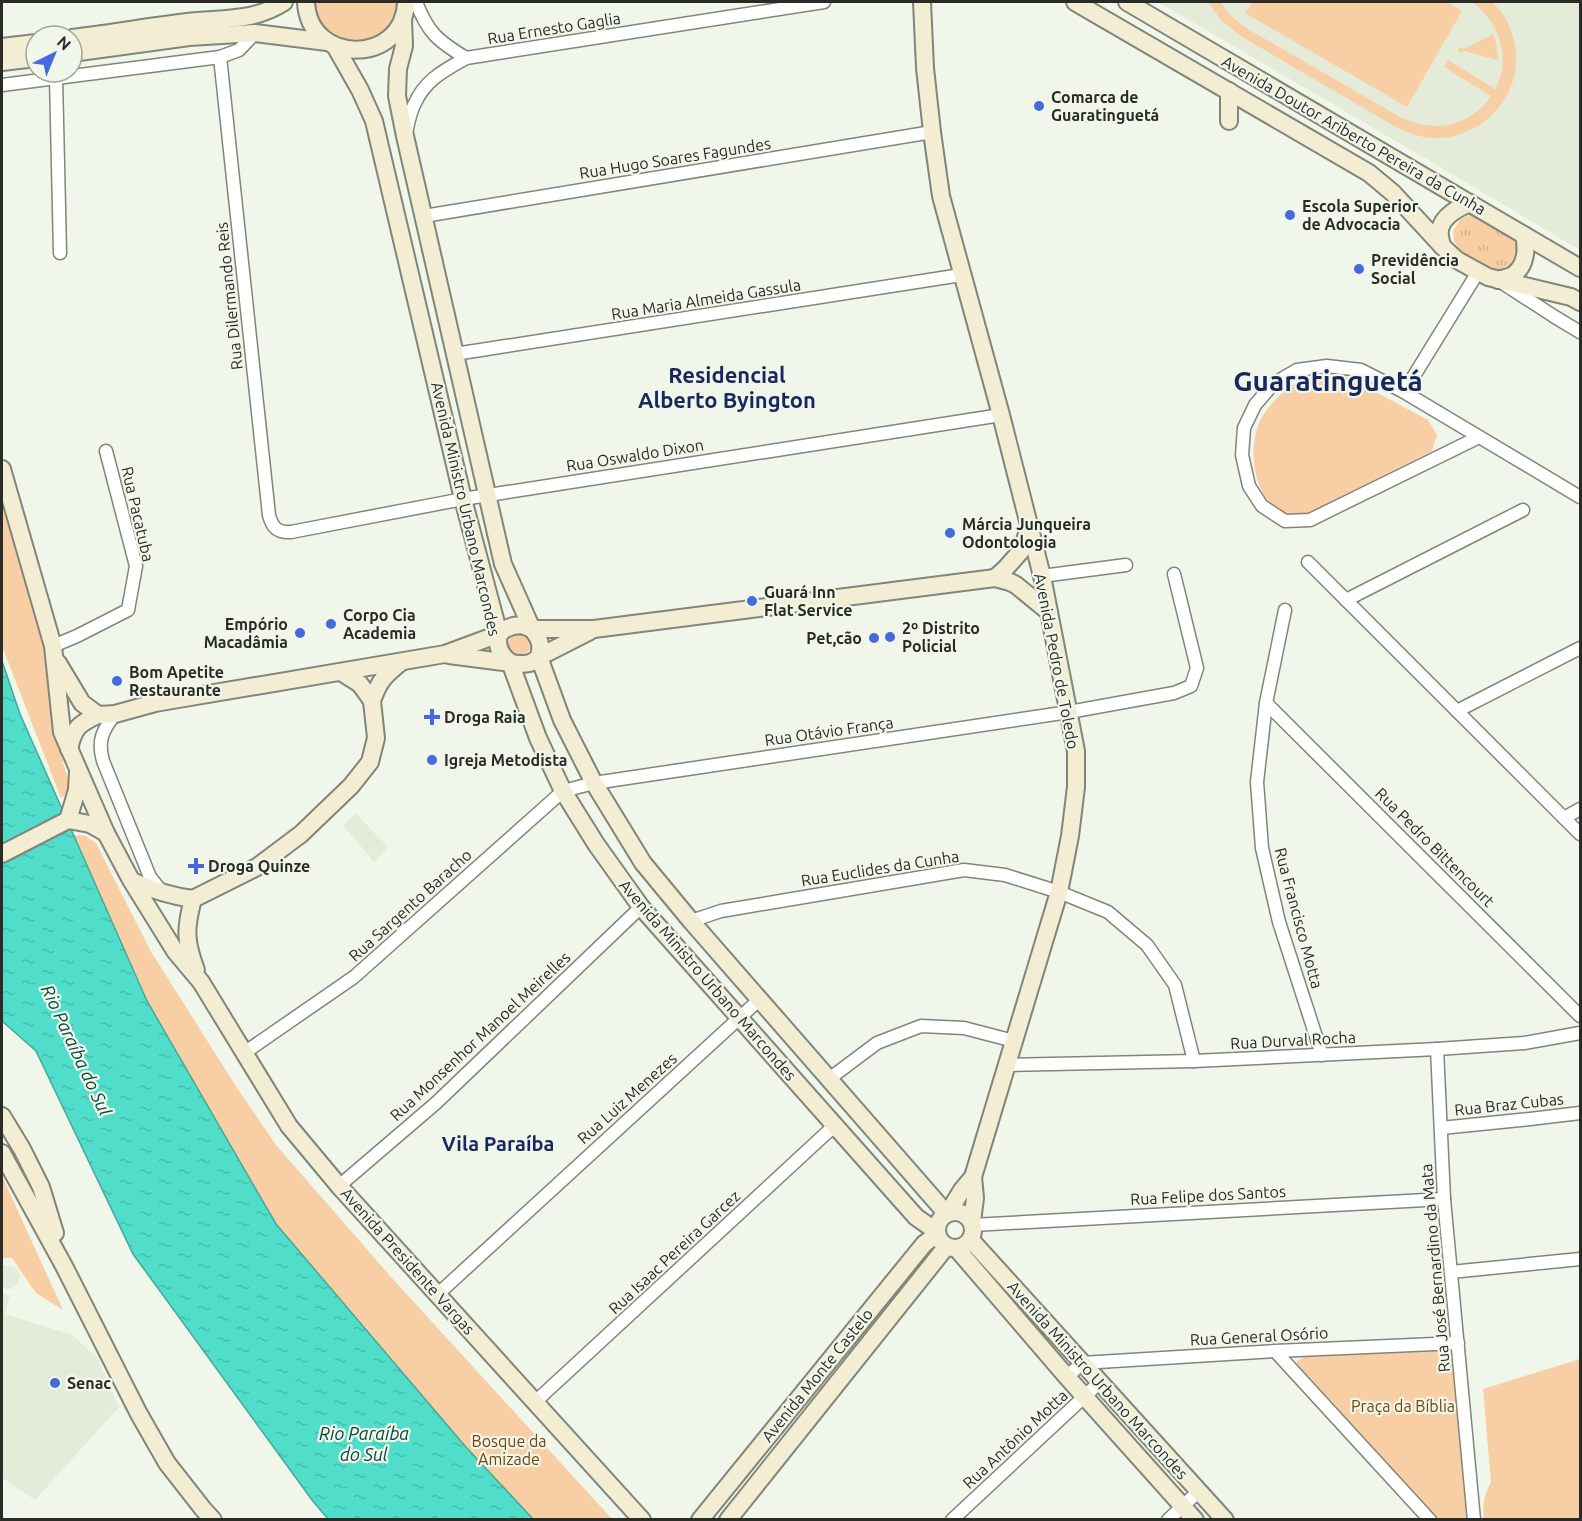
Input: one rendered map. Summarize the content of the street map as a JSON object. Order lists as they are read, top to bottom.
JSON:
{
  "streets": {
    "street": [
      "Rua Ernesto Gaglia",
      "Avenida Doutor Ariberto Pereira da Cunha",
      "Rua Hugo Soares Fagundes",
      "Rua Dilermando Reis",
      "Rua Maria Almeida Gassula",
      "Rua Oswaldo Dixon",
      "Avenida Ministro Urbano Marcondes",
      "Rua Pacatuba",
      "Avenida Pedro de Toledo",
      "Rua Otávio França",
      "Rua Pedro Bittencourt",
      "Rua Euclides da Cunha",
      "Rua Sargento Baracho",
      "Rua Francisco Motta",
      "Rua Monsenhor Manoel Meirelles",
      "Rua Durval Rocha",
      "Rua Luiz Menezes",
      "Rua Braz Cubas",
      "Rua Felipe dos Santos",
      "Rua Isaac Pereira Garcez",
      "Avenida Presidente Vargas",
      "Rua José Bernardino da Mata",
      "Rua General Osório",
      "Avenida Monte Castelo",
      "Rua Antônio Motta"
    ]
  },
  "crossings": [
    ["Rua Hugo Soares Fagundes", "Avenida Ministro Urbano Marcondes"],
    ["Rua Hugo Soares Fagundes", "Avenida Pedro de Toledo"],
    ["Rua Dilermando Reis", "Rua Oswaldo Dixon"],
    ["Rua Maria Almeida Gassula", "Avenida Ministro Urbano Marcondes"],
    ["Rua Maria Almeida Gassula", "Avenida Pedro de Toledo"],
    ["Rua Oswaldo Dixon", "Avenida Ministro Urbano Marcondes"],
    ["Rua Oswaldo Dixon", "Avenida Pedro de Toledo"],
    ["Avenida Ministro Urbano Marcondes", "Rua Otávio França"],
    ["Avenida Ministro Urbano Marcondes", "Rua Euclides da Cunha"],
    ["Avenida Ministro Urbano Marcondes", "Rua Sargento Baracho"],
    ["Avenida Ministro Urbano Marcondes", "Rua Monsenhor Manoel Meirelles"],
    ["Avenida Ministro Urbano Marcondes", "Rua Luiz Menezes"],
    ["Avenida Ministro Urbano Marcondes", "Rua Felipe dos Santos"],
    ["Avenida Ministro Urbano Marcondes", "Rua Isaac Pereira Garcez"],
    ["Avenida Ministro Urbano Marcondes", "Rua General Osório"],
    ["Avenida Ministro Urbano Marcondes", "Avenida Monte Castelo"],
    ["Avenida Ministro Urbano Marcondes", "Rua Antônio Motta"],
    ["Rua Pacatuba", "Avenida Presidente Vargas"],
    ["Avenida Pedro de Toledo", "Rua Otávio França"],
    ["Avenida Pedro de Toledo", "Rua Euclides da Cunha"],
    ["Avenida Pedro de Toledo", "Rua Durval Rocha"],
    ["Rua Otávio França", "Rua Sargento Baracho"],
    ["Rua Pedro Bittencourt", "Rua Francisco Motta"],
    ["Rua Euclides da Cunha", "Rua Durval Rocha"],
    ["Rua Sargento Baracho", "Avenida Presidente Vargas"],
    ["Rua Francisco Motta", "Rua Durval Rocha"],
    ["Rua Monsenhor Manoel Meirelles", "Avenida Presidente Vargas"],
    ["Rua Durval Rocha", "Rua José Bernardino da Mata"],
    ["Rua Luiz Menezes", "Avenida Presidente Vargas"],
    ["Rua Braz Cubas", "Rua José Bernardino da Mata"],
    ["Rua Felipe dos Santos", "Rua José Bernardino da Mata"],
    ["Rua Felipe dos Santos", "Avenida Monte Castelo"],
    ["Rua Isaac Pereira Garcez", "Avenida Presidente Vargas"],
    ["Rua José Bernardino da Mata", "Rua General Osório"]
  ],
  "districts": ["Residencial Alberto Byington", "Guaratinguetá", "Vila Paraíba"],
  "water": ["Rio Paraíba do Sul"],
  "parks": ["Praça da Bíblia", "Bosque da Amizade"],
  "places": {
    "other": [
      "Comarca de Guaratinguetá",
      "Escola Superior de Advocacia",
      "Previdência Social",
      "Márcia Junqueira Odontologia",
      "Guará Inn Flat Service",
      "Corpo Cia Academia",
      "Empório Macadâmia",
      "2º Distrito Policial",
      "Pet,cão",
      "Bom Apetite Restaurante",
      "Igreja Metodista",
      "Senac"
    ],
    "health": ["Droga Raia", "Droga Quinze"]
  },
  "north": "top right"
}
